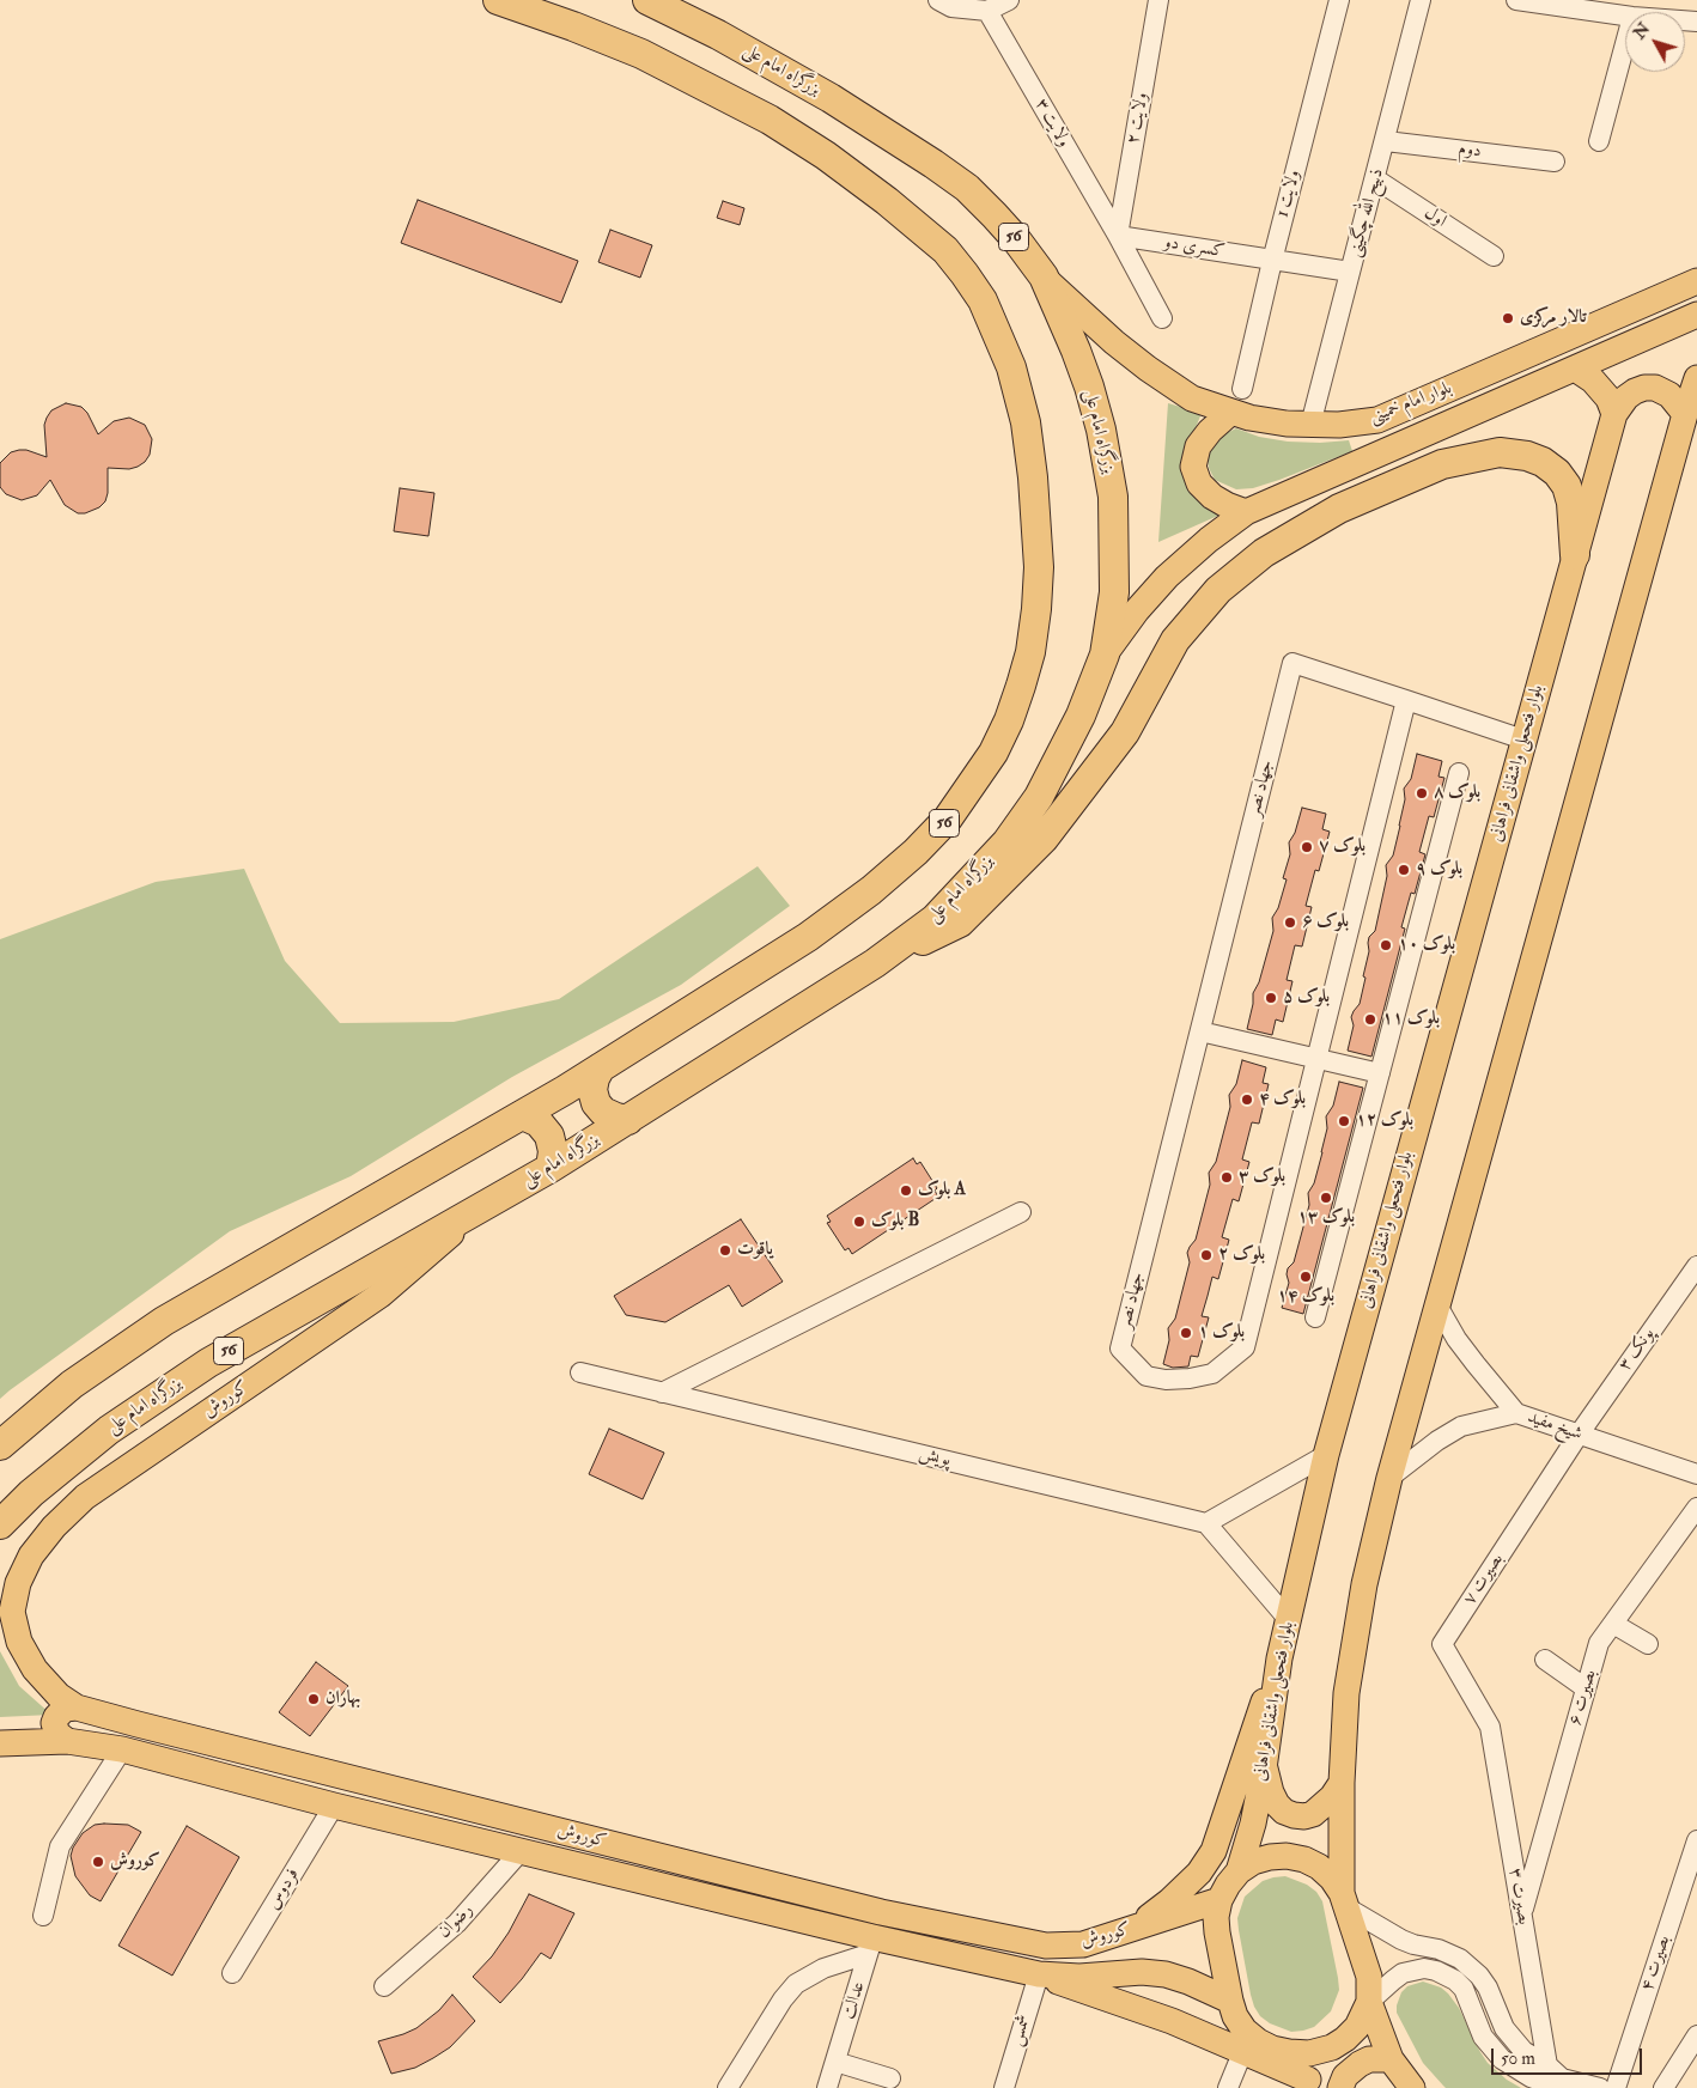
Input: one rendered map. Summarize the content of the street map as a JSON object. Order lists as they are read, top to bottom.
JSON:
{
  "streets": {
    "highway": ["بزرگراه امام علی", "56"],
    "main road": ["بلوار امام خمینی", "بلوار فتحعلی واشقانی فراهانی", "کوروش"],
    "street": [
      "ولایت ۲",
      "ولایت ۳",
      "دوم",
      "ولایت 1",
      "ذبیح الله چگینی",
      "اول",
      "کسری دو",
      "جهاد نصر",
      "پونک ۳",
      "شیخ مفید",
      "پویش",
      "بصیرت ۷",
      "بصیرت ۶",
      "فردوس",
      "بصیرت ۳",
      "رضوان",
      "بصیرت ۴",
      "عدالت",
      "شمس"
    ]
  },
  "crossings": [
    ["بزرگراه امام علی", "بلوار امام خمینی"],
    ["بزرگراه امام علی", "کوروش"],
    ["ولایت ۲", "ولایت ۳"],
    ["ولایت ۲", "کسری دو"],
    ["ولایت ۳", "کسری دو"],
    ["دوم", "ذبیح الله چگینی"],
    ["ولایت 1", "کسری دو"],
    ["ولایت 1", "بلوار امام خمینی"],
    ["ذبیح الله چگینی", "اول"],
    ["ذبیح الله چگینی", "کسری دو"],
    ["ذبیح الله چگینی", "بلوار امام خمینی"],
    ["بلوار فتحعلی واشقانی فراهانی", "جهاد نصر"],
    ["بلوار فتحعلی واشقانی فراهانی", "کوروش"],
    ["پونک ۳", "شیخ مفید"],
    ["پونک ۳", "بصیرت ۷"],
    ["کوروش", "فردوس"],
    ["کوروش", "رضوان"],
    ["کوروش", "عدالت"],
    ["کوروش", "شمس"],
    ["شیخ مفید", "بصیرت ۷"],
    ["بصیرت ۷", "بصیرت ۳"],
    ["بصیرت ۶", "بصیرت ۳"]
  ],
  "places": [
    "تالار مرکزی",
    "بلوک ۸",
    "بلوک ۷",
    "بلوک ۹",
    "بلوک ۶",
    "بلوک ۱۰",
    "بلوک ۵",
    "بلوک ۱۱",
    "بلوک ۴",
    "بلوک ۱۲",
    "بلوک ۳",
    "بلوک A",
    "بلوک ۱۳",
    "بلوک B",
    "یاقوت",
    "بلوک ۲",
    "بلوک ۱۴",
    "بلوک ۱",
    "بهاران",
    "کوروش"
  ],
  "scale_bar": "50 m",
  "north": "top left"
}
